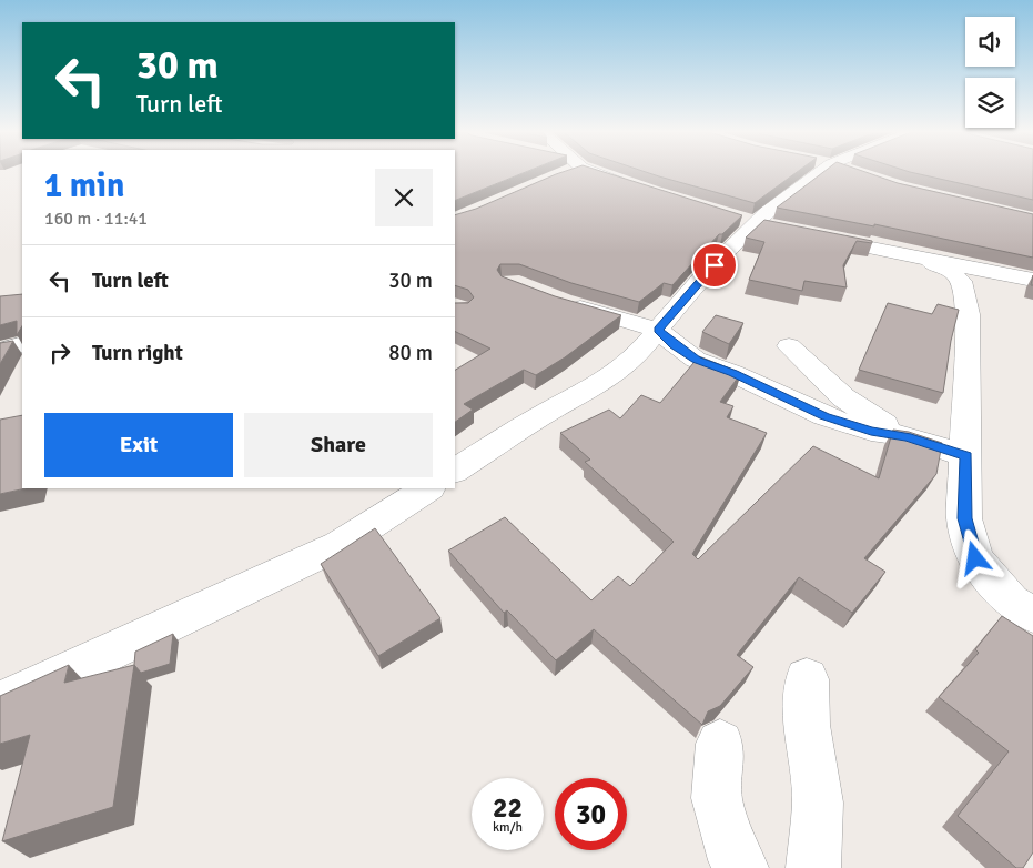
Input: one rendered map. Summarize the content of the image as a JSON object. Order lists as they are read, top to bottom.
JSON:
{
  "page": {
    "turn": ["30 m", "Turn left"],
    "heading": ["1 min", "160 m · 11:41"],
    "list": [
      {
        "name": "Turn left",
        "value": "30 m"
      },
      {
        "name": "Turn right",
        "value": "80 m"
      }
    ],
    "buttons": ["Exit", "Share"],
    "speed": "22 km/h",
    "limit": "30"
  }
}
